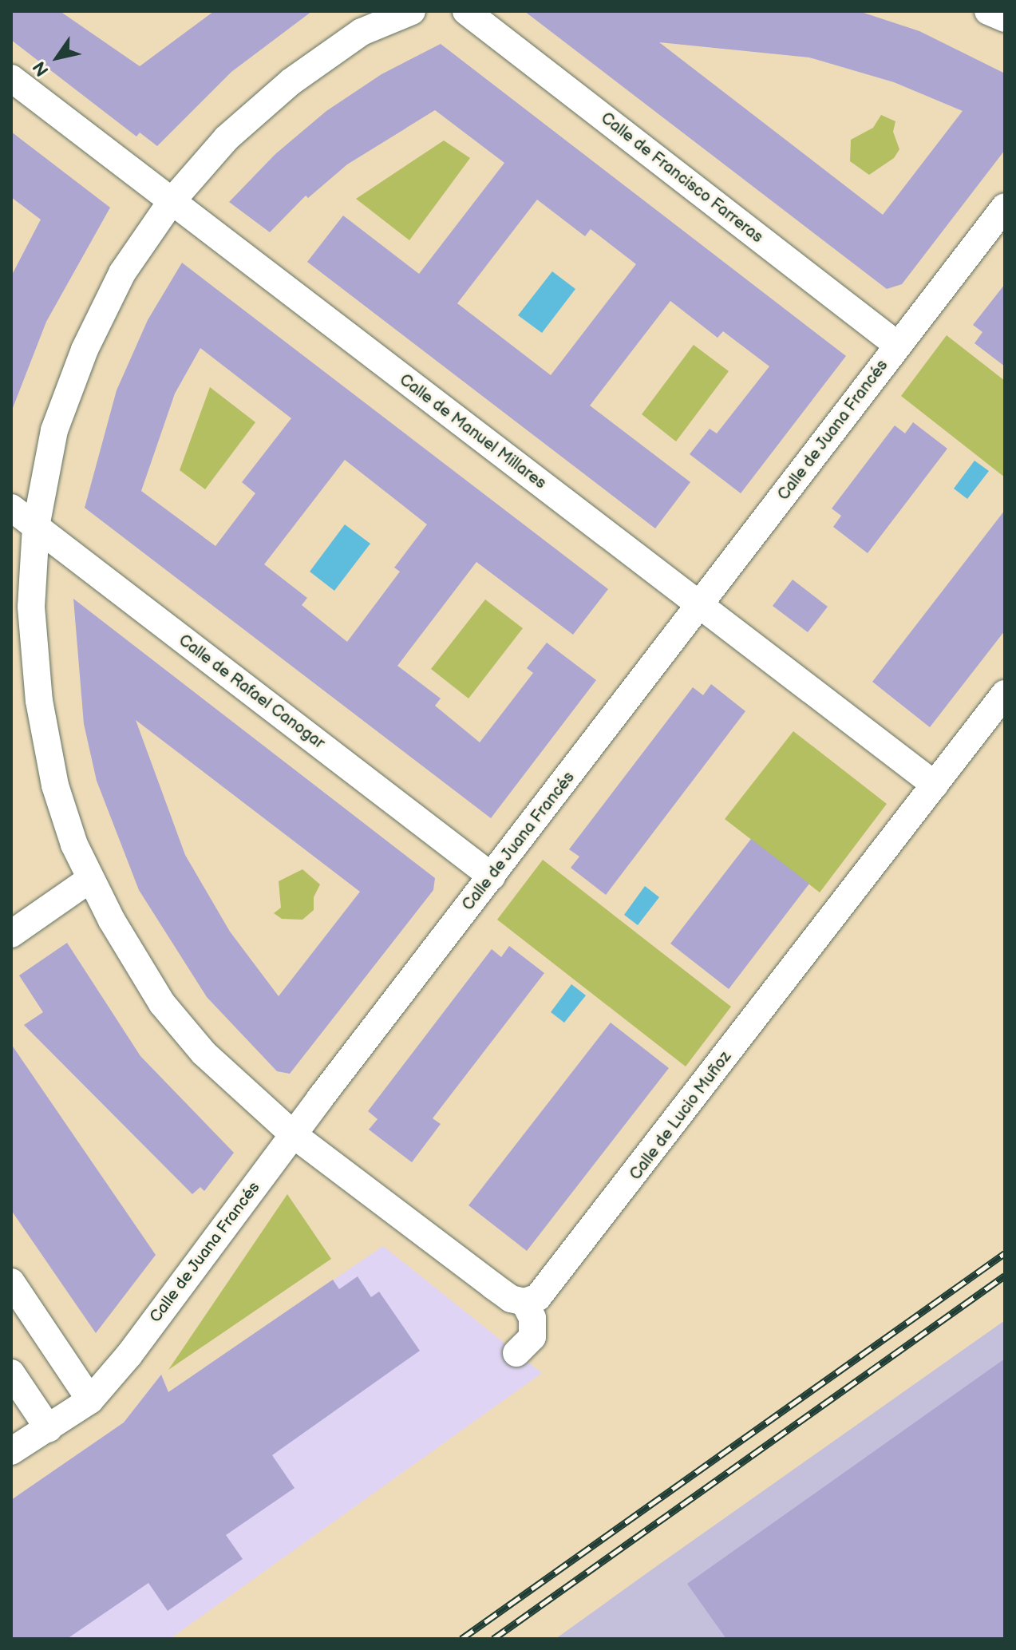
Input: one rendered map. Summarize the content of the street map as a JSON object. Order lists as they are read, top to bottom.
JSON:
{
  "streets": {
    "street": [
      "Calle de Francisco Farreras",
      "Calle de Juana Francés",
      "Calle de Manuel Millares",
      "Calle de Rafael Canogar",
      "Calle de Lucio Muñoz"
    ]
  },
  "crossings": [
    ["Calle de Francisco Farreras", "Calle de Juana Francés"],
    ["Calle de Juana Francés", "Calle de Manuel Millares"],
    ["Calle de Juana Francés", "Calle de Rafael Canogar"],
    ["Calle de Manuel Millares", "Calle de Lucio Muñoz"]
  ],
  "north": "bottom left"
}
